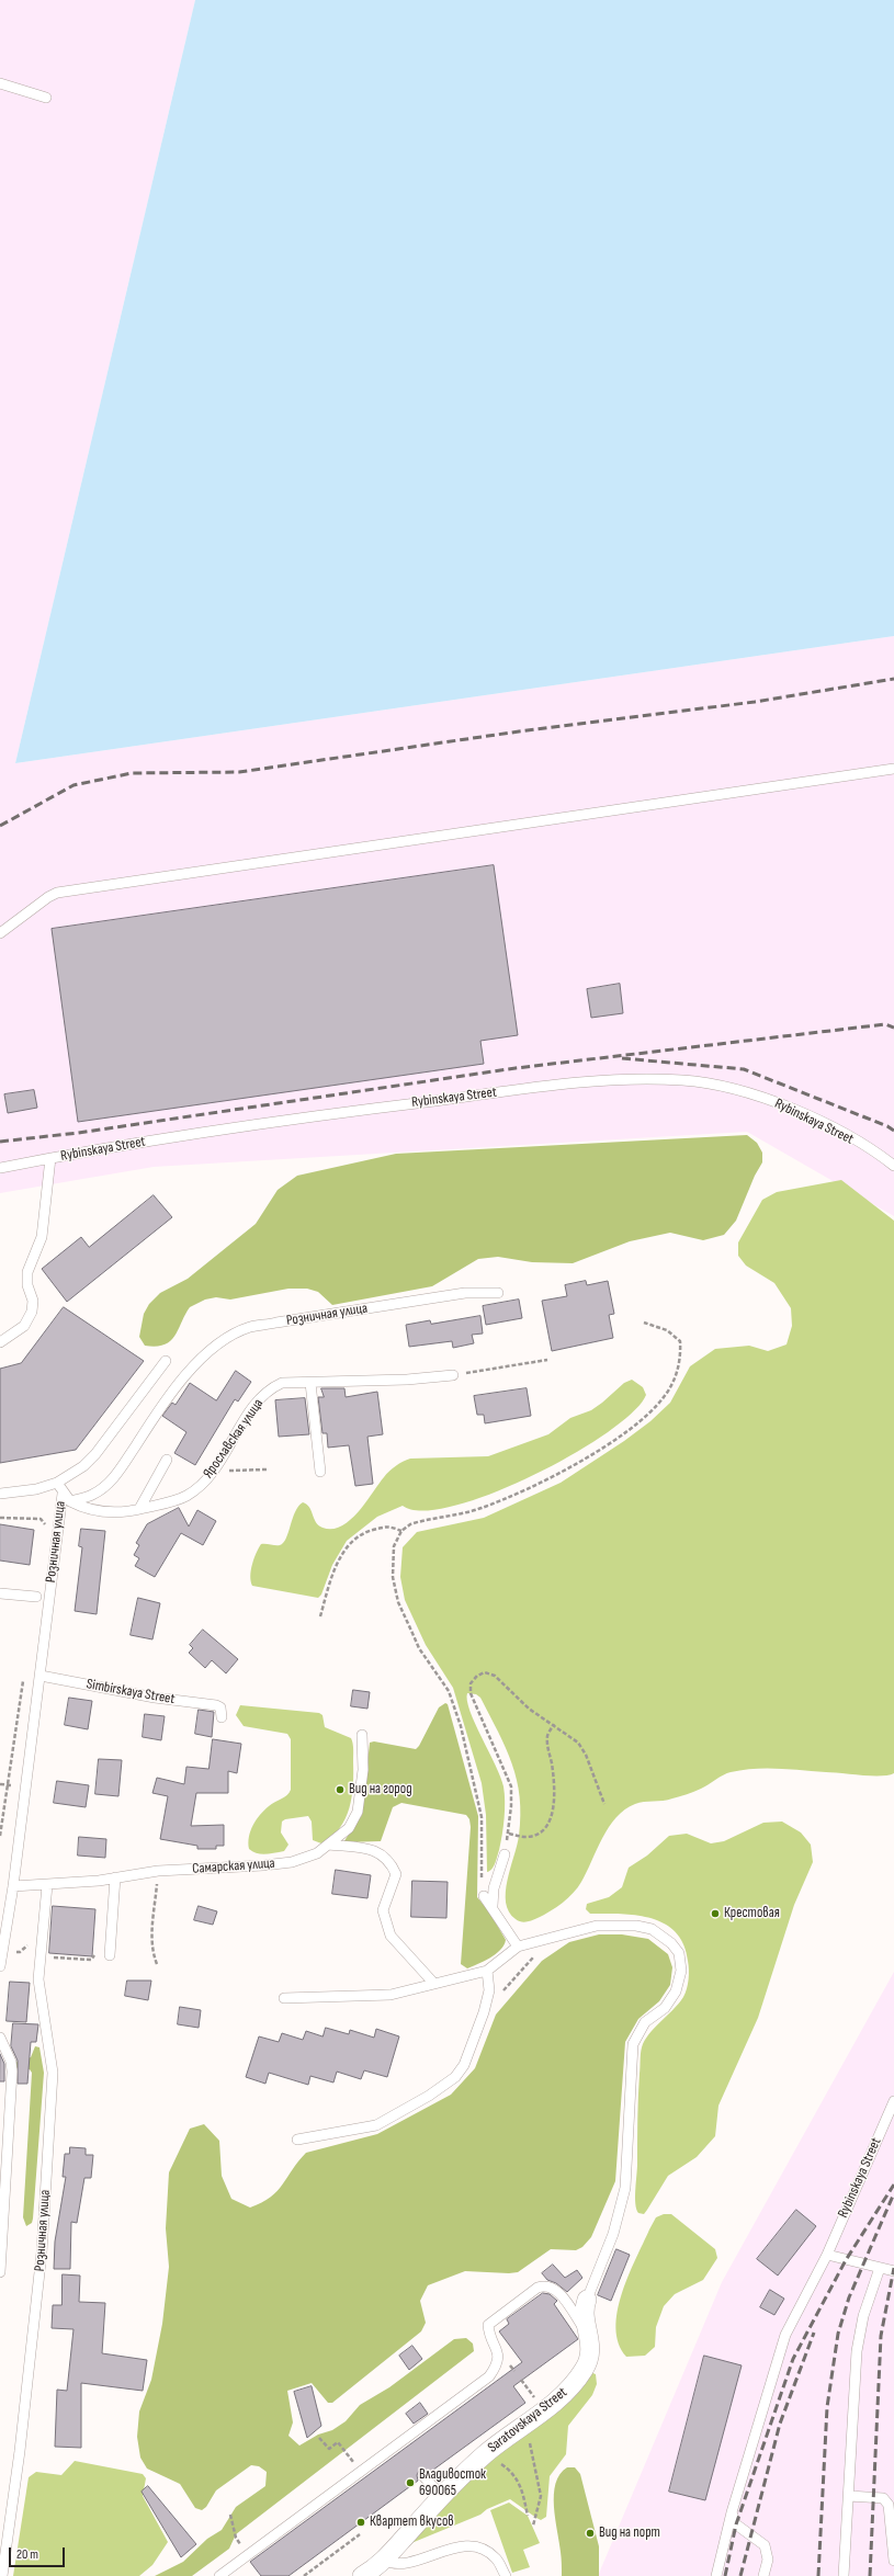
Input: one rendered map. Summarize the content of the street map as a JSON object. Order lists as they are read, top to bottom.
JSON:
{
  "streets": {
    "street": ["Saratovskaya Street"],
    "lane": [
      "Rybinskaya Street",
      "Розничная улица",
      "Ярославская улица",
      "Simbirskaya Street",
      "Самарская улица"
    ]
  },
  "crossings": [
    ["Розничная улица", "Ярославская улица"],
    ["Розничная улица", "Simbirskaya Street"],
    ["Розничная улица", "Самарская улица"]
  ],
  "places": [
    "Вид на город",
    "Крестовая",
    "Владивосток 690065",
    "Квартет вкусов",
    "Вид на порт"
  ],
  "scale_bar": "20 m"
}
